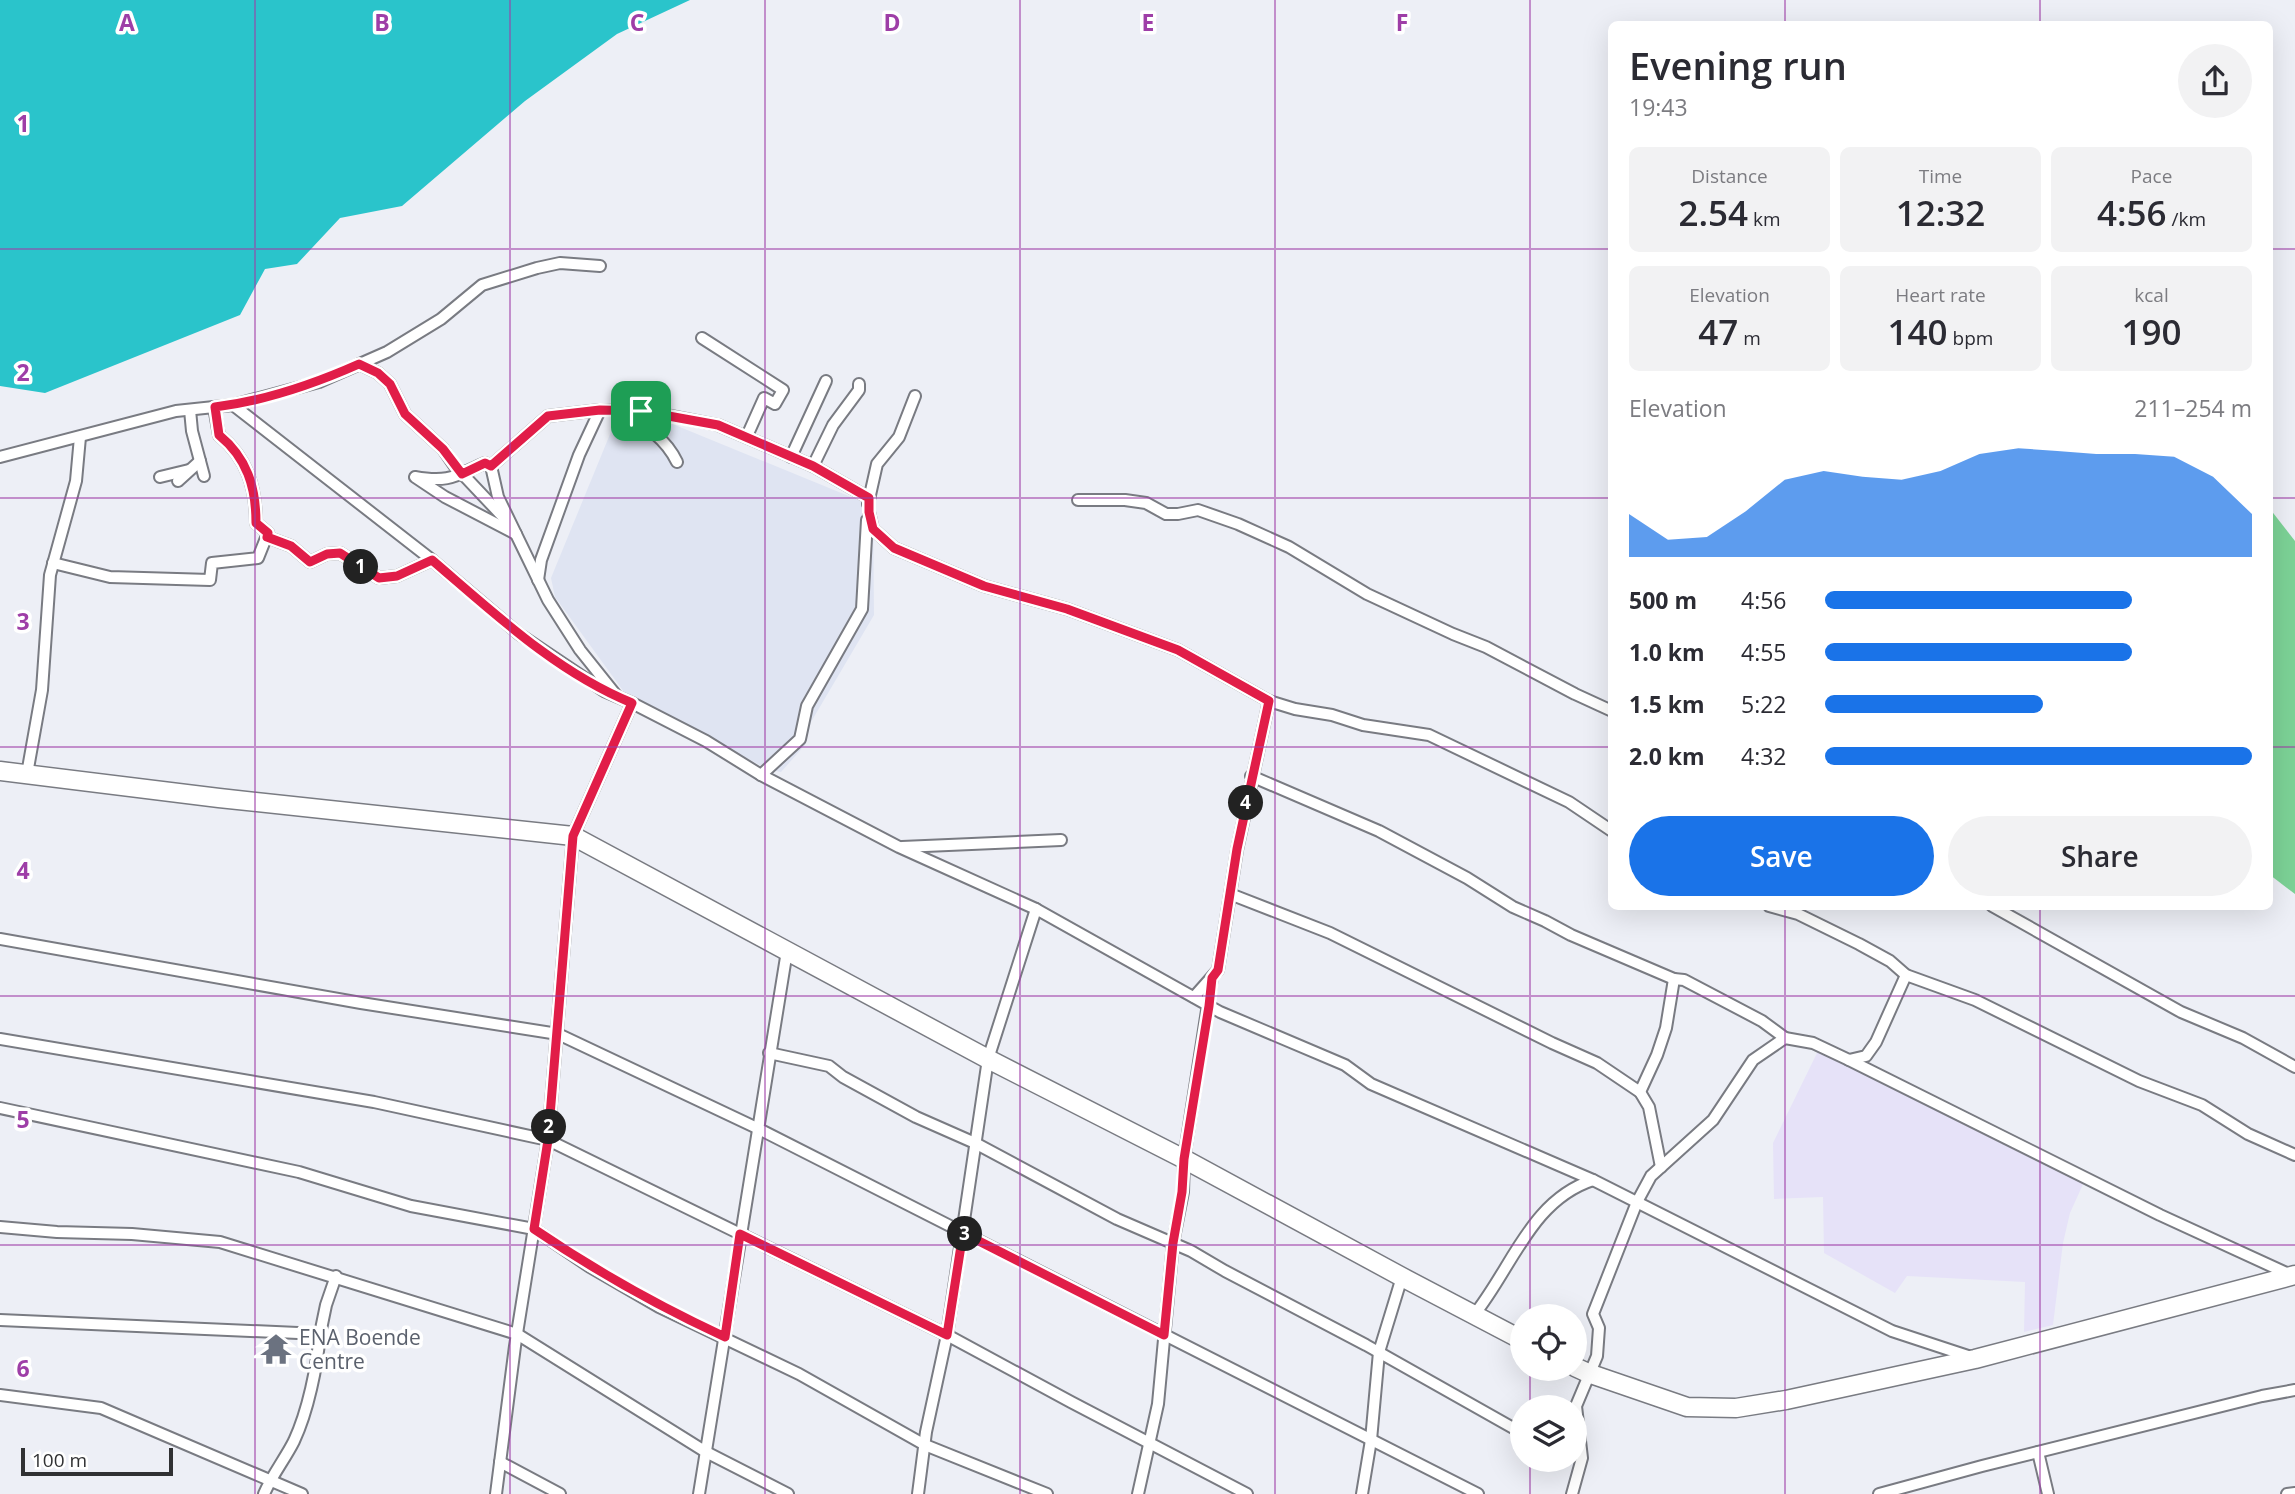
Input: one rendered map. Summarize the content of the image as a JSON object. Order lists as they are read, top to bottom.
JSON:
{
  "places": {
    "temple": ["ENA Boende Centre"]
  },
  "scale_bar": "100 m",
  "page": {
    "heading": ["Evening run", "19:43"],
    "stats": [
      ["Distance", "2.54 km"],
      ["Time", "12:32"],
      ["Pace", "4:56 /km"],
      ["Elevation", "47 m"],
      ["Heart rate", "140 bpm"],
      ["kcal", "190"]
    ],
    "chart": ["Elevation", "211–254 m"],
    "pins": [
      "1",
      "4",
      "2",
      "3"
    ],
    "list": [
      {
        "name": "500 m",
        "note": "4:56"
      },
      {
        "name": "1.0 km",
        "note": "4:55"
      },
      {
        "name": "1.5 km",
        "note": "5:22"
      },
      {
        "name": "2.0 km",
        "note": "4:32"
      }
    ],
    "buttons": ["Save", "Share"],
    "scale": "100 m"
  },
  "grid": {
    "columns": [
      "A",
      "B",
      "C",
      "D",
      "E",
      "F"
    ],
    "rows": [
      "1",
      "2",
      "3",
      "4",
      "5",
      "6"
    ]
  }
}
